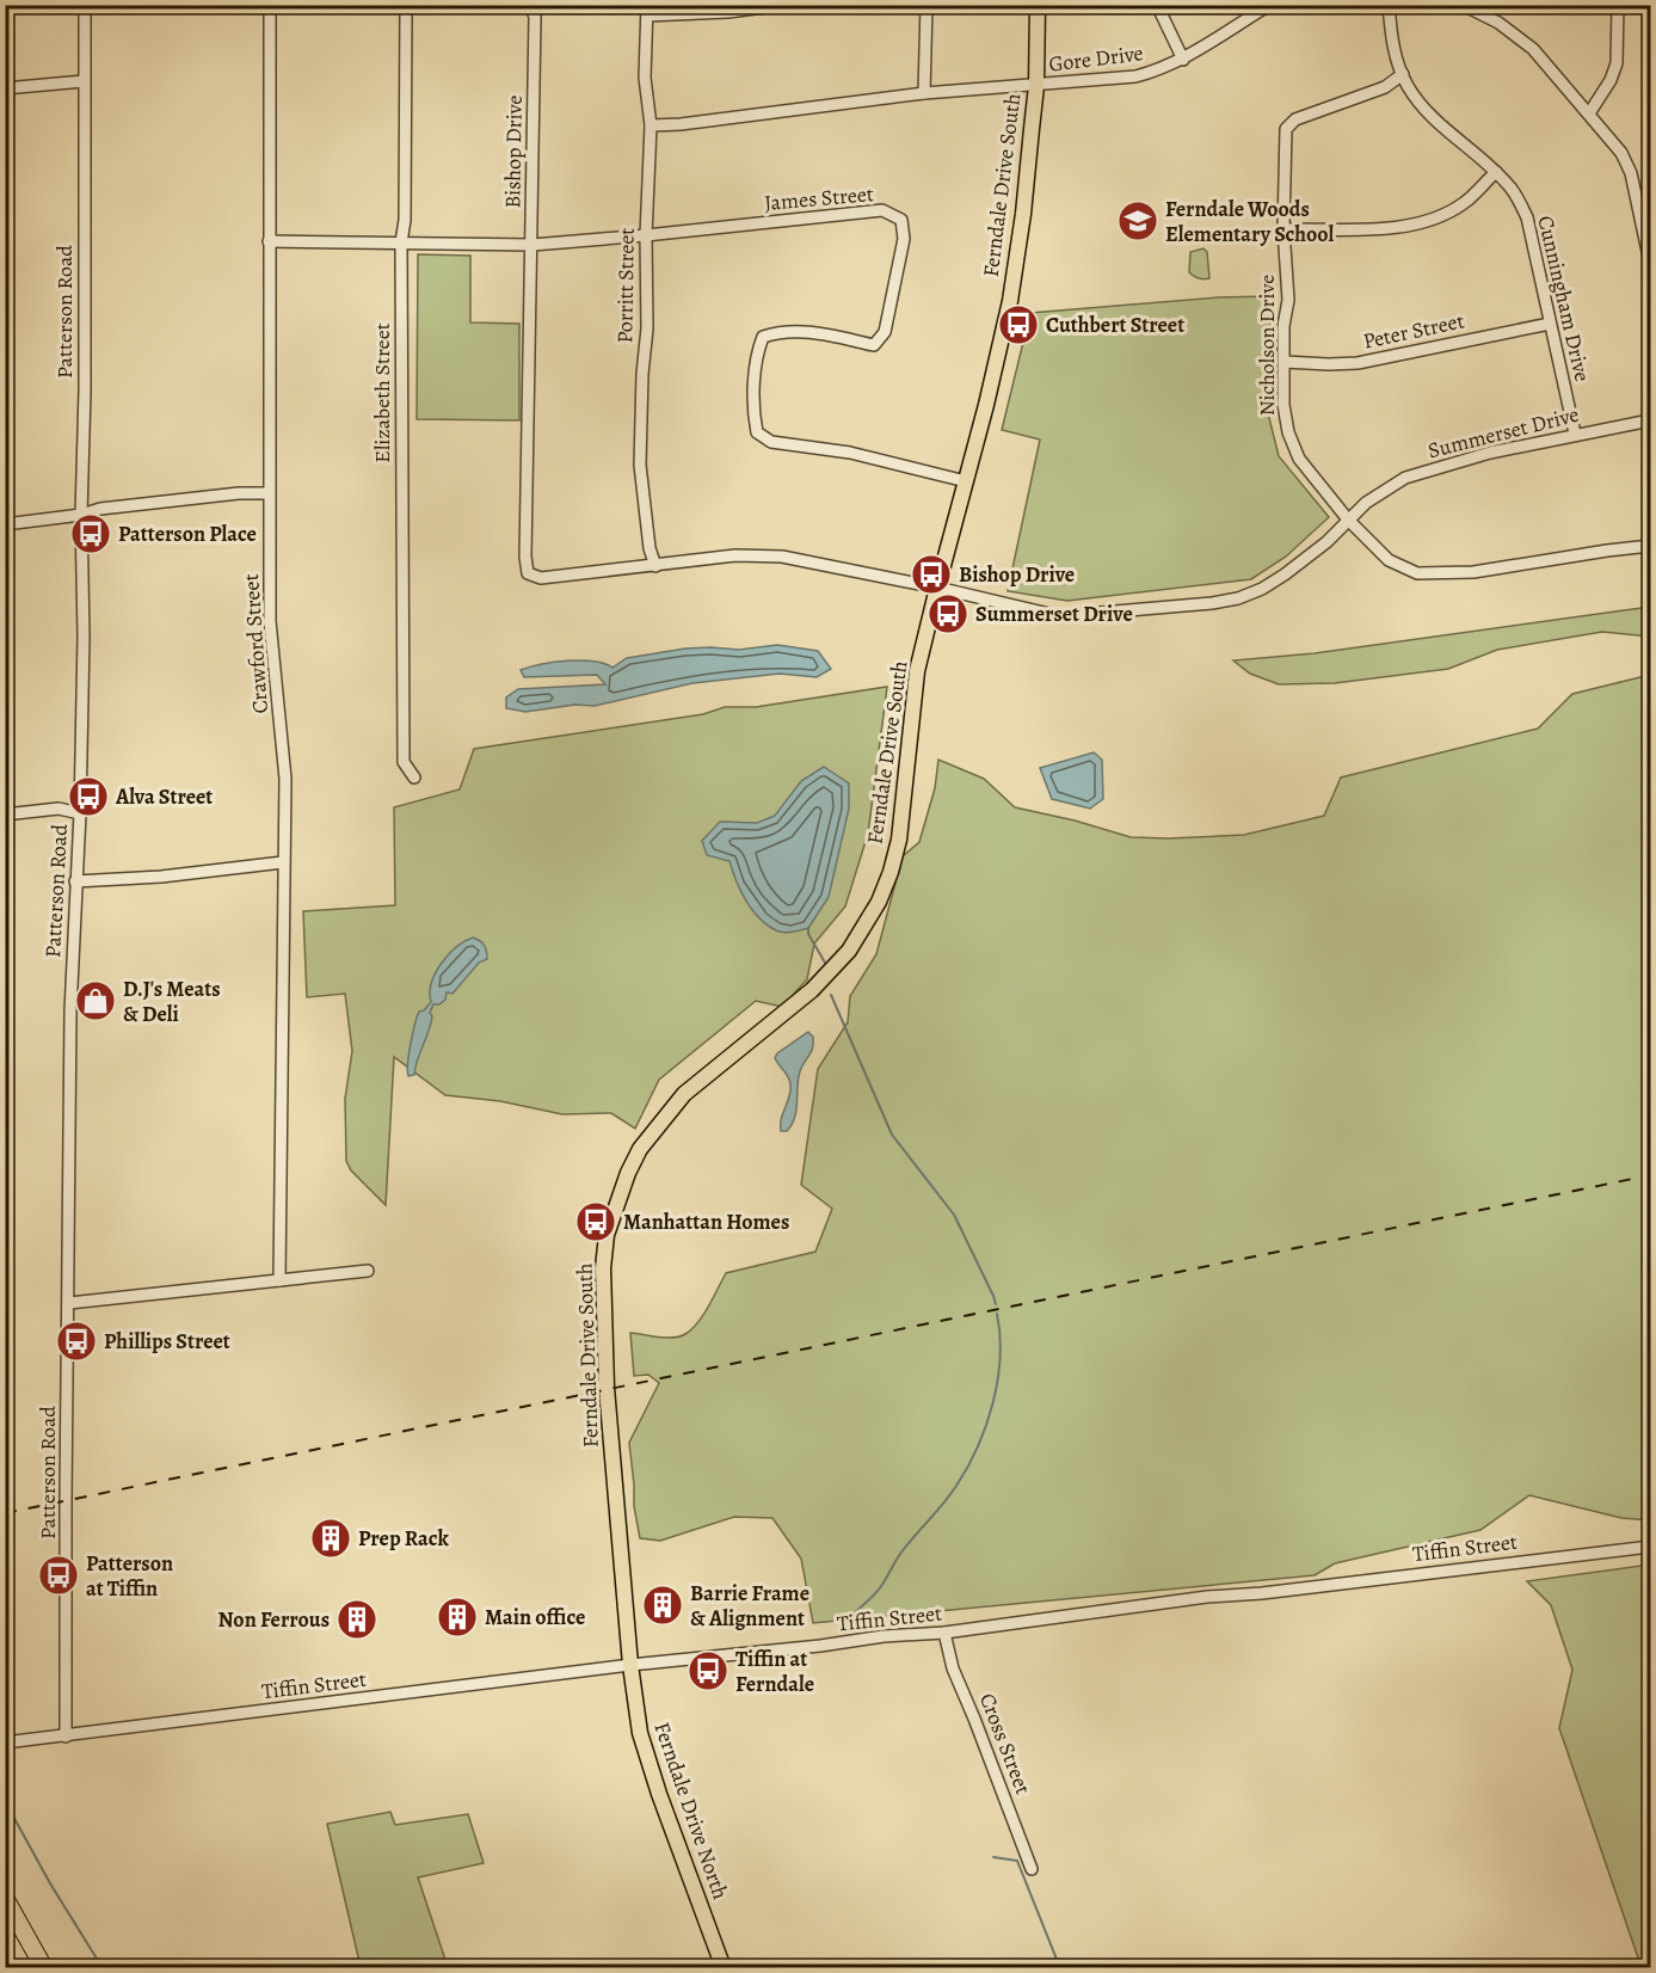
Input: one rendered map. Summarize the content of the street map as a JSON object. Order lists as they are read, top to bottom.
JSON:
{
  "streets": {
    "main road": ["Ferndale Drive South", "Ferndale Drive North"],
    "street": [
      "Gore Drive",
      "Bishop Drive",
      "James Street",
      "Porritt Street",
      "Cunningham Drive",
      "Patterson Road",
      "Peter Street",
      "Nicholson Drive",
      "Elizabeth Street",
      "Summerset Drive",
      "Crawford Street",
      "Tiffin Street",
      "Cross Street"
    ]
  },
  "crossings": [
    ["Gore Drive", "Ferndale Drive South"],
    ["Bishop Drive", "Ferndale Drive South"],
    ["Bishop Drive", "James Street"],
    ["Bishop Drive", "Porritt Street"],
    ["Bishop Drive", "Summerset Drive"],
    ["Ferndale Drive South", "James Street"],
    ["Ferndale Drive South", "Summerset Drive"],
    ["Ferndale Drive South", "Tiffin Street"],
    ["Ferndale Drive South", "Ferndale Drive North"],
    ["James Street", "Porritt Street"],
    ["James Street", "Elizabeth Street"],
    ["James Street", "Crawford Street"],
    ["Cunningham Drive", "Peter Street"],
    ["Cunningham Drive", "Nicholson Drive"],
    ["Cunningham Drive", "Summerset Drive"],
    ["Patterson Road", "Tiffin Street"],
    ["Peter Street", "Nicholson Drive"],
    ["Nicholson Drive", "Summerset Drive"],
    ["Tiffin Street", "Cross Street"],
    ["Tiffin Street", "Ferndale Drive North"]
  ],
  "places": {
    "school or university": ["Ferndale Woods Elementary School"],
    "bus stop": [
      "Cuthbert Street",
      "Patterson Place",
      "Bishop Drive",
      "Summerset Drive",
      "Alva Street",
      "Manhattan Homes",
      "Phillips Street",
      "Patterson at Tiffin",
      "Tiffin at Ferndale"
    ],
    "shop": ["D.J's Meats & Deli"],
    "building": [
      "Prep Rack",
      "Barrie Frame & Alignment",
      "Main office",
      "Non Ferrous"
    ]
  }
}
